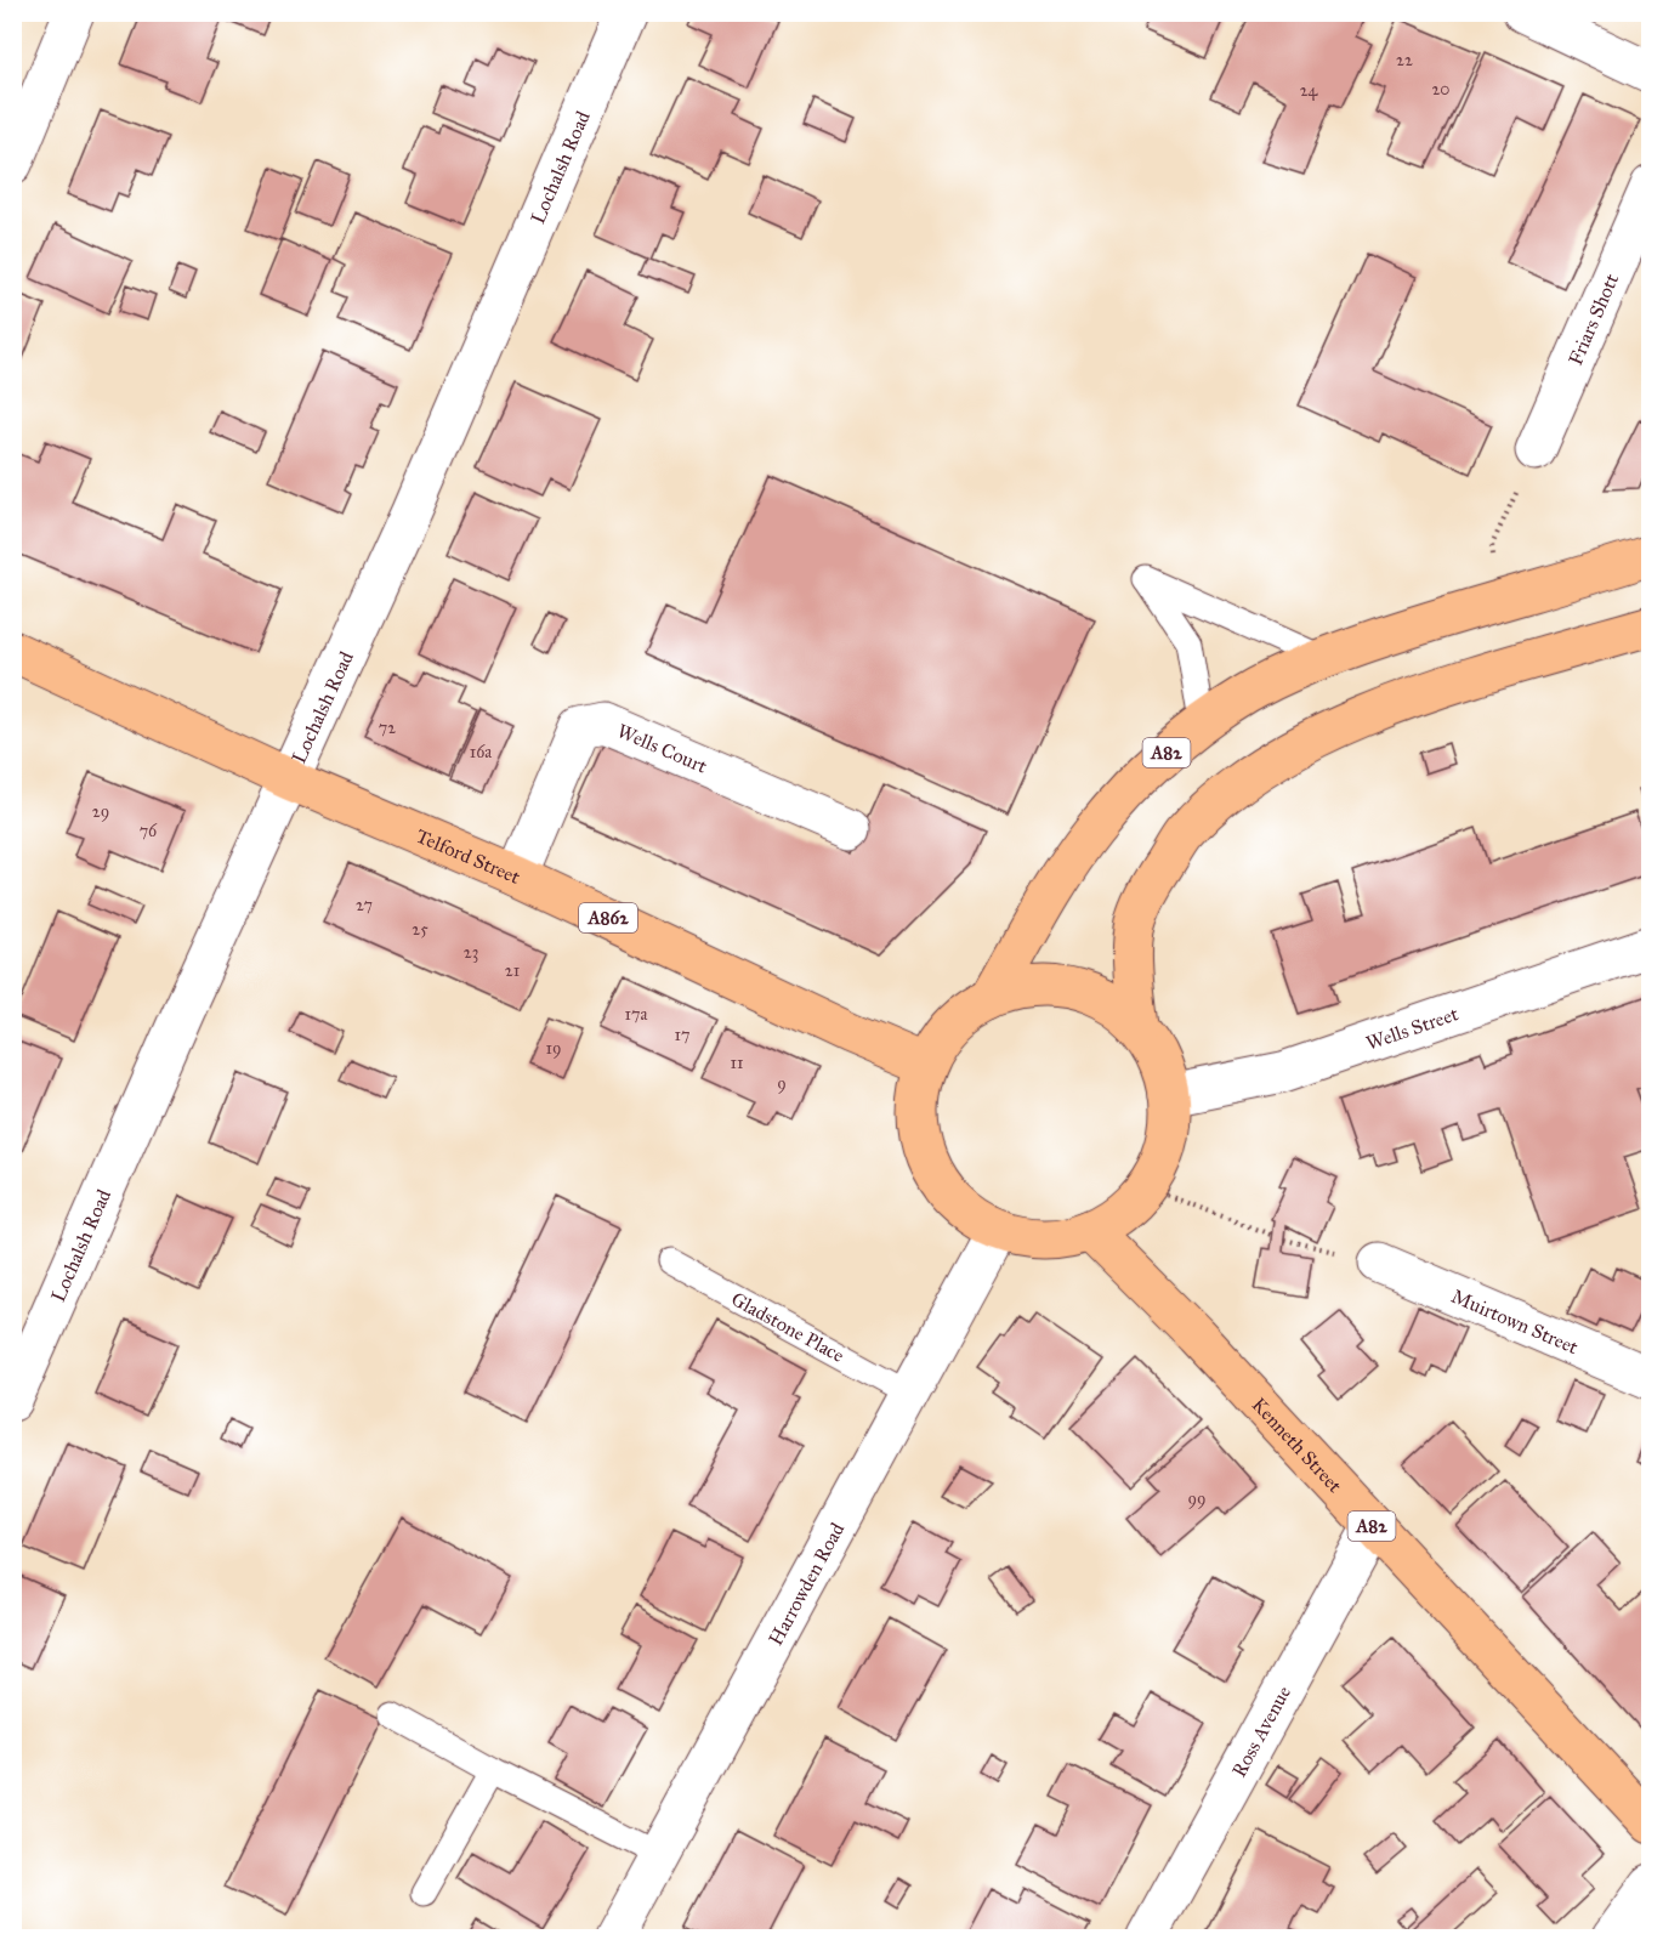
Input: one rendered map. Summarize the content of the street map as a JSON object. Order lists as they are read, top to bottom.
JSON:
{
  "streets": {
    "main road": [
      "A82",
      "Telford Street",
      "A862",
      "Kenneth Street"
    ],
    "street": [
      "Lochalsh Road",
      "Friars Shott",
      "Wells Court",
      "Wells Street",
      "Muirtown Street",
      "Harrowden Road",
      "Ross Avenue"
    ],
    "lane": ["Gladstone Place"]
  },
  "crossings": [
    ["Lochalsh Road", "Telford Street"],
    ["Wells Court", "Telford Street"],
    ["A82", "Telford Street"],
    ["A82", "Wells Street"],
    ["A82", "Kenneth Street"],
    ["A82", "Harrowden Road"],
    ["Telford Street", "Wells Street"],
    ["Telford Street", "Kenneth Street"],
    ["Telford Street", "Harrowden Road"],
    ["Wells Street", "Kenneth Street"],
    ["Wells Street", "Harrowden Road"],
    ["Gladstone Place", "Harrowden Road"],
    ["Kenneth Street", "Harrowden Road"],
    ["Kenneth Street", "Ross Avenue"]
  ],
  "house_numbers": [
    "22",
    "20",
    "24",
    "72",
    "16a",
    "29",
    "76",
    "27",
    "25",
    "23",
    "21",
    "17a",
    "17",
    "19",
    "11",
    "9",
    "99"
  ]
}
